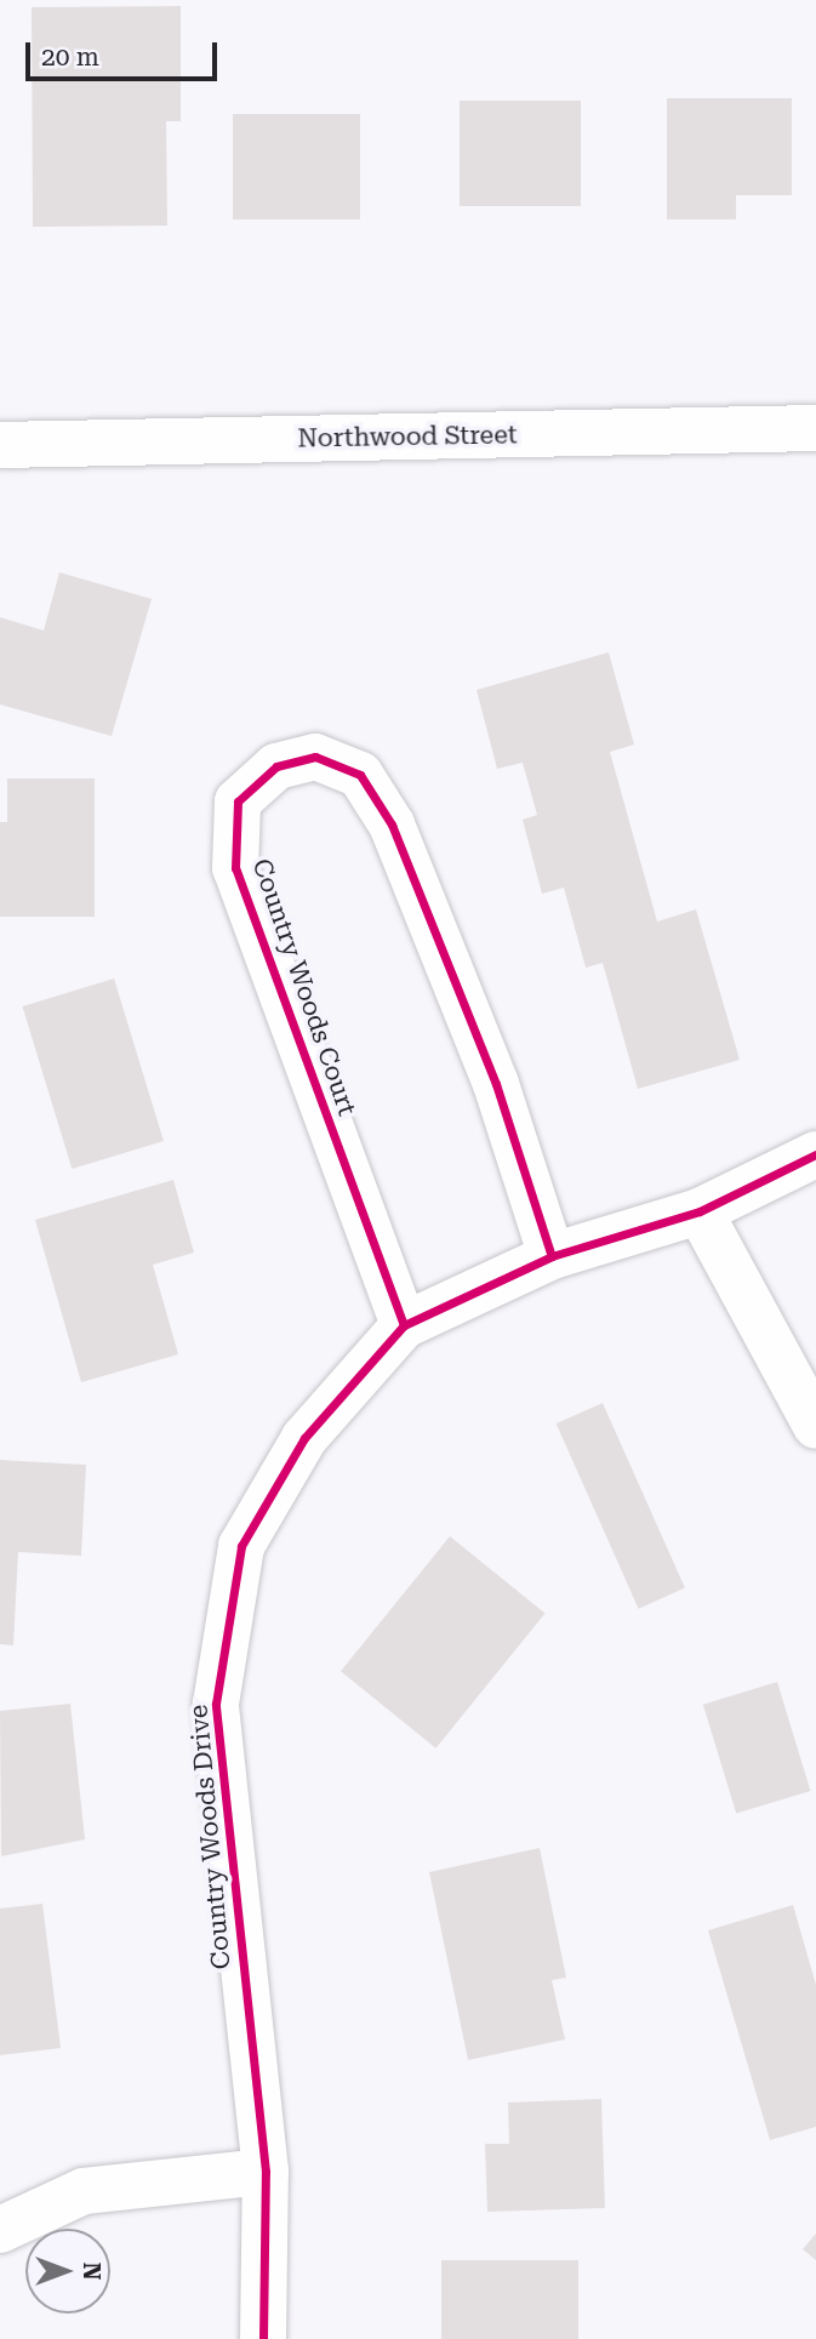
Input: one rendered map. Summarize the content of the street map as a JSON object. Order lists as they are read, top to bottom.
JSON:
{
  "streets": {
    "street": ["Northwood Street", "Country Woods Court", "Country Woods Drive"]
  },
  "crossings": [
    ["Country Woods Court", "Country Woods Drive"]
  ],
  "scale_bar": "20 m",
  "north": "right"
}
